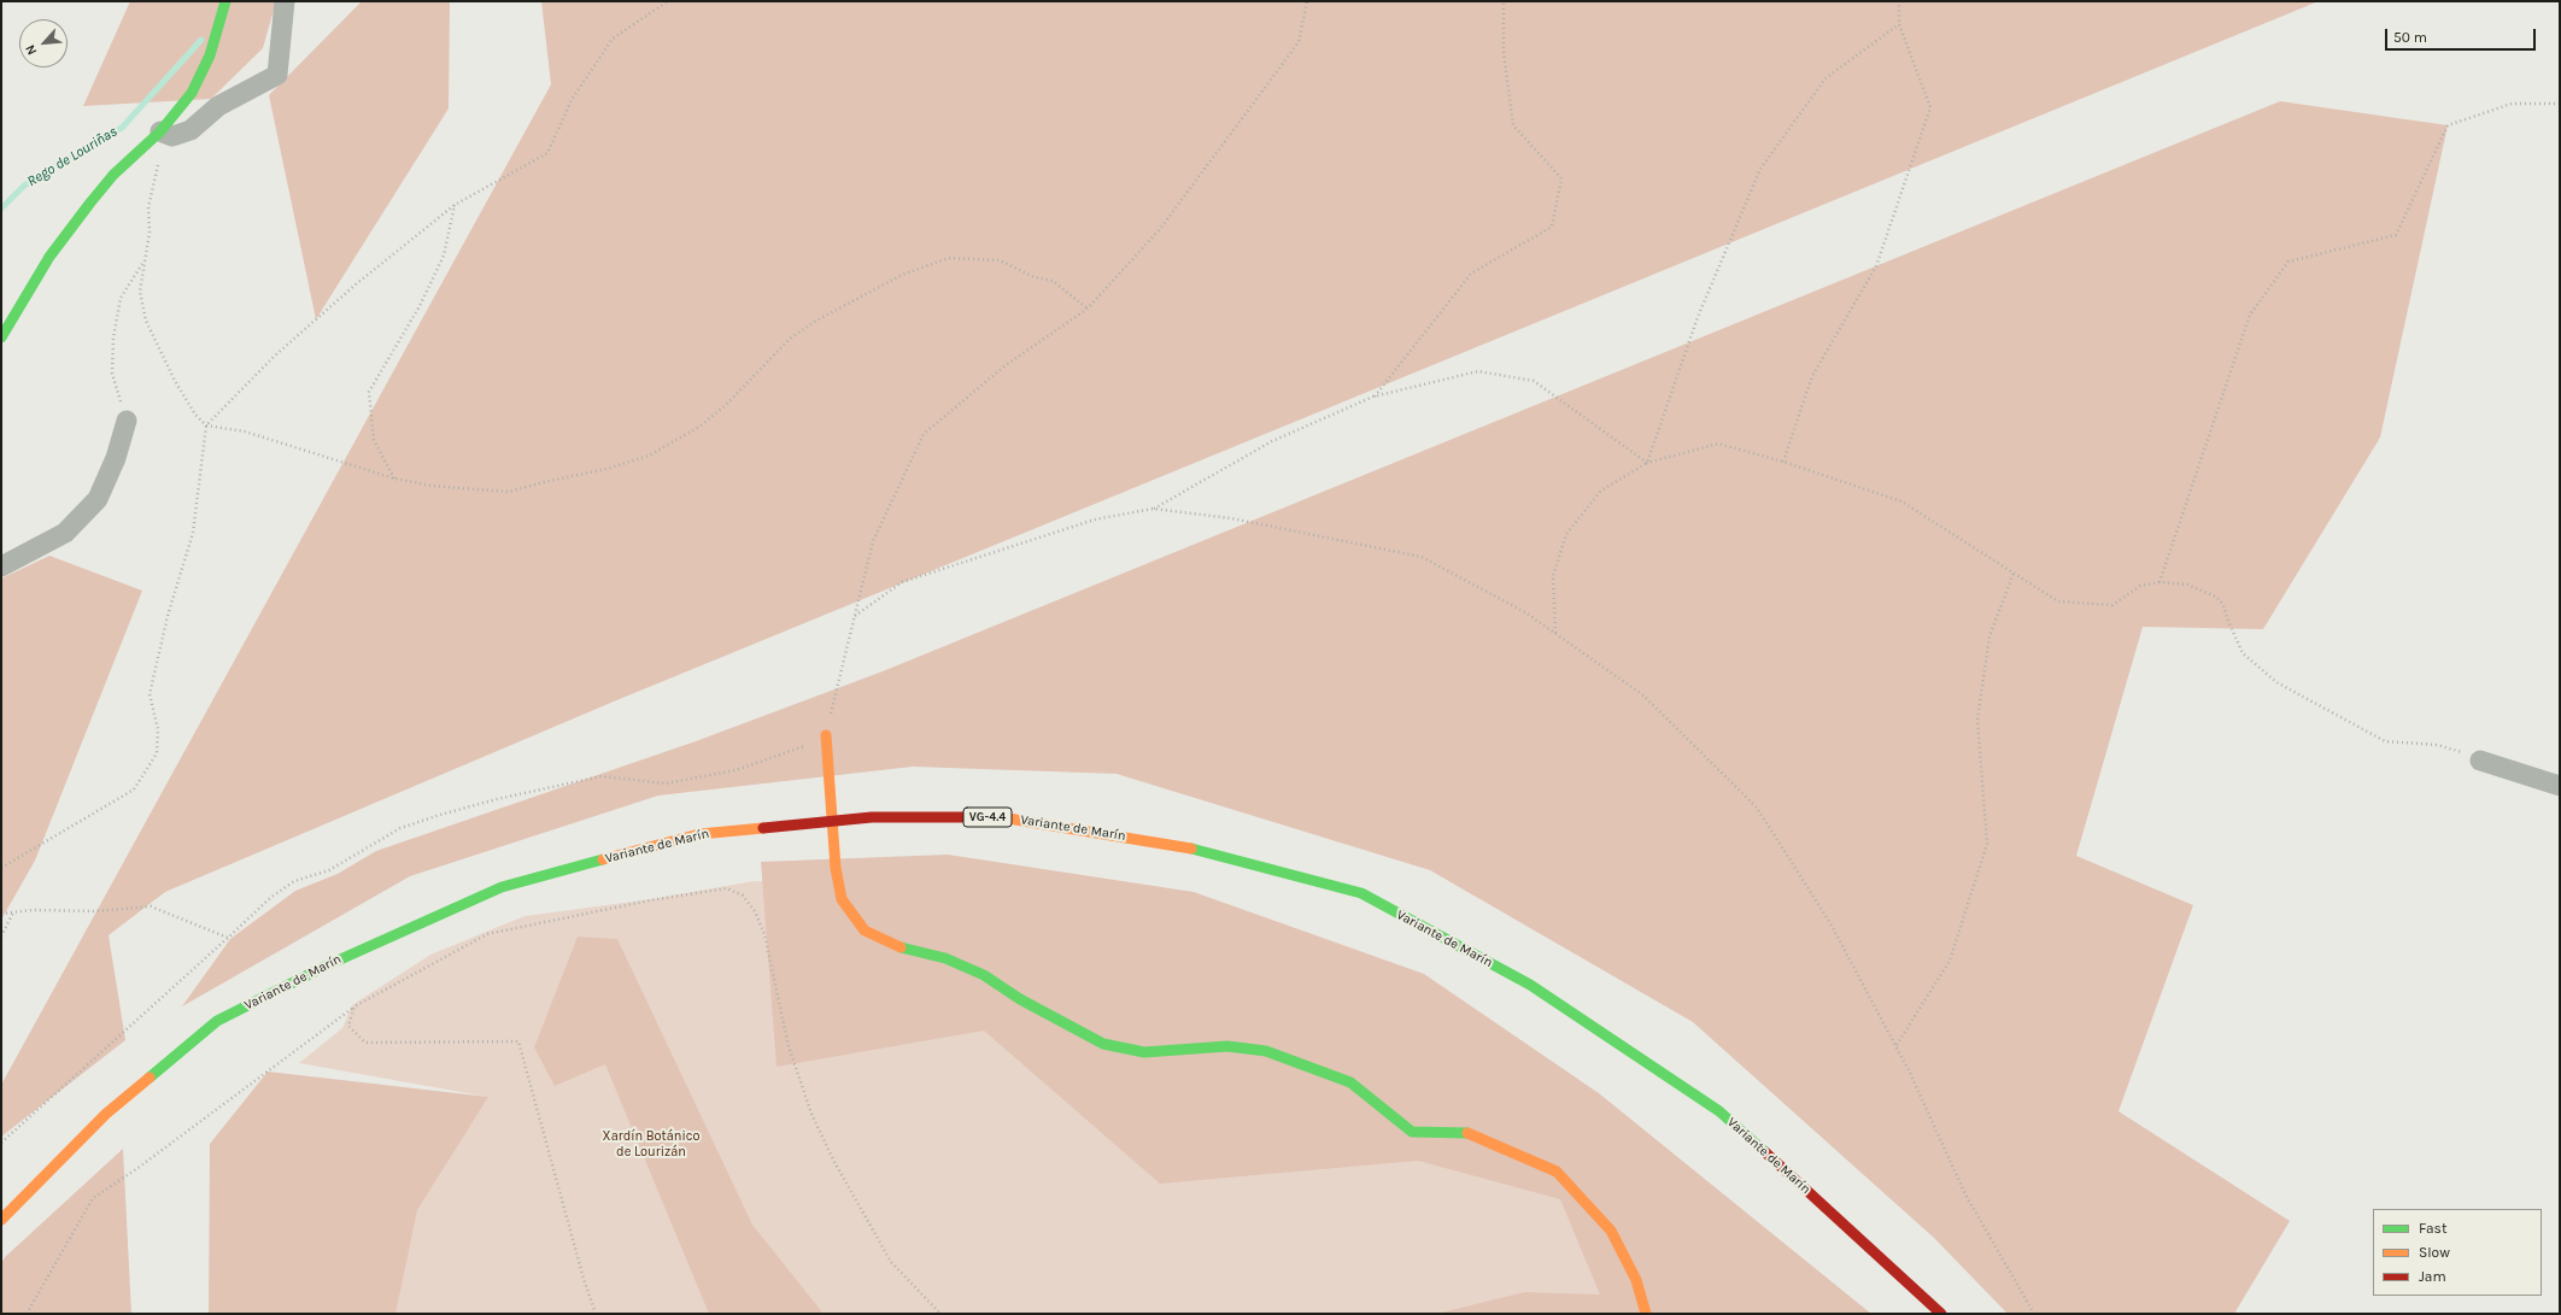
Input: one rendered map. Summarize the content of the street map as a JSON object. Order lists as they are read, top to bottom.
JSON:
{
  "streets": {
    "main road": ["VG-4.4", "Variante de Marín"]
  },
  "water": ["Rego de Louriñas"],
  "parks": ["Xardín Botánico de Lourizán"],
  "legend": ["Fast", "Slow", "Jam"],
  "scale_bar": "50 m",
  "north": "bottom left"
}
